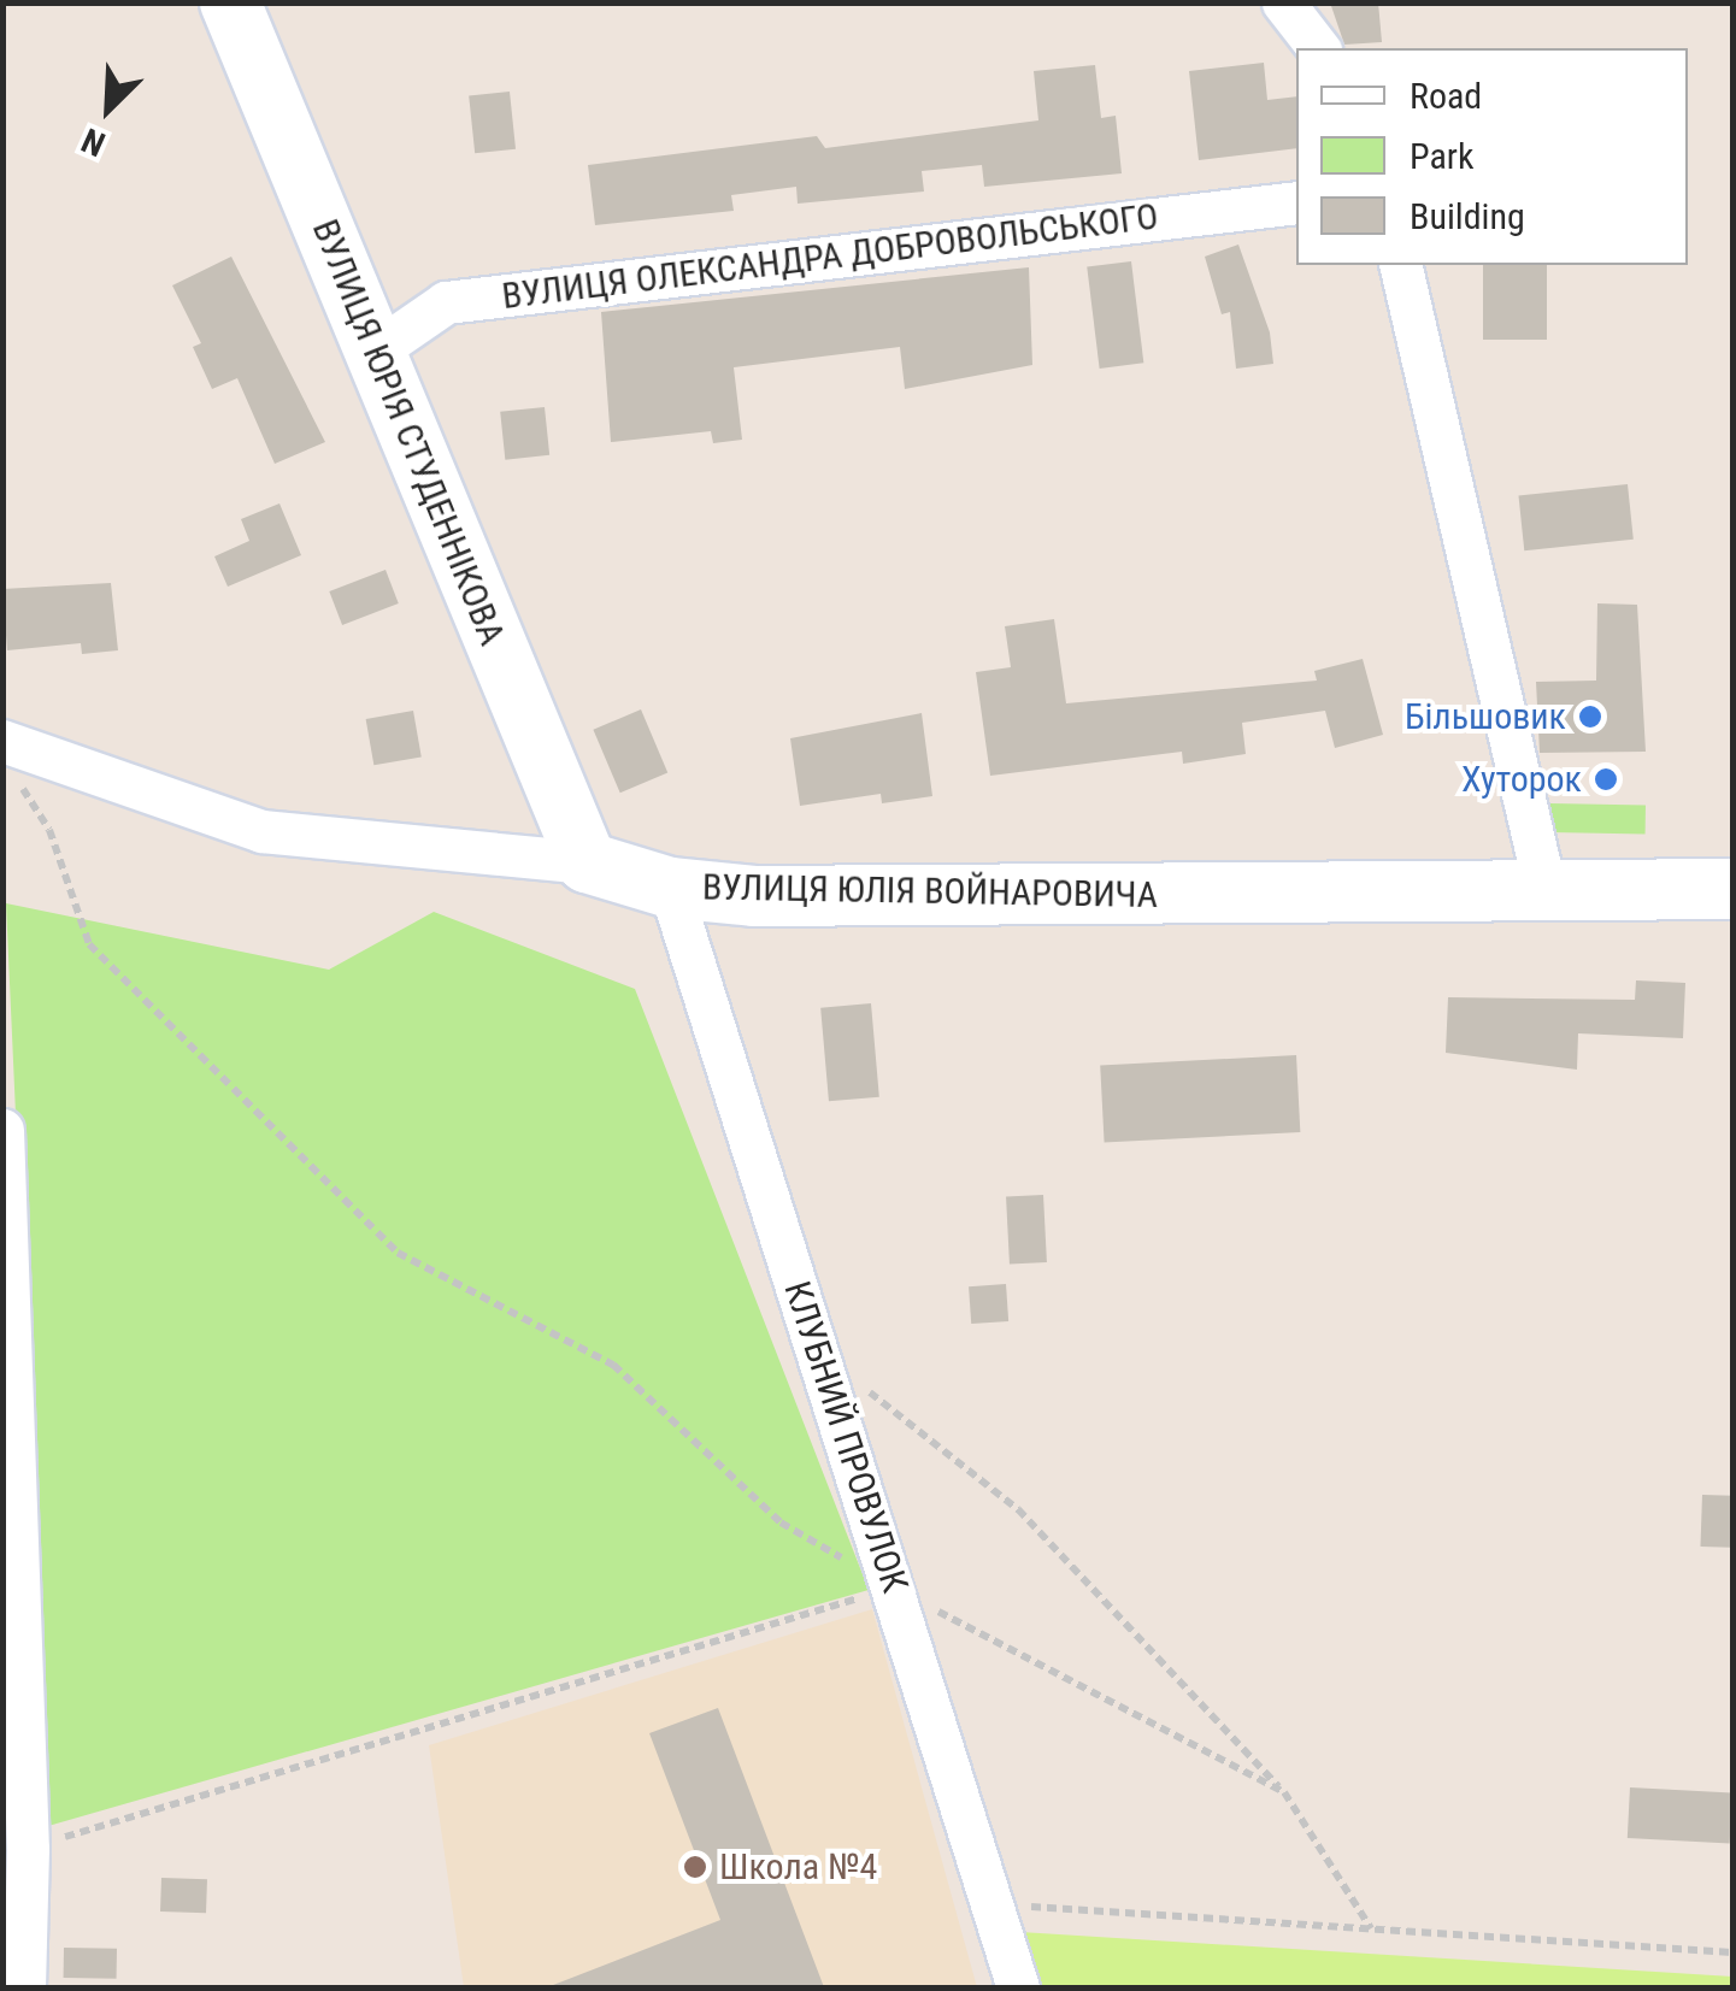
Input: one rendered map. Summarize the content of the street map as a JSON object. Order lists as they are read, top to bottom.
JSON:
{
  "streets": {
    "main road": ["ВУЛИЦЯ ЮРІЯ СТУДЕННІКОВА", "ВУЛИЦЯ ЮЛІЯ ВОЙНАРОВИЧА"],
    "street": ["ВУЛИЦЯ ОЛЕКСАНДРА ДОБРОВОЛЬСЬКОГО", "КЛУБНИЙ ПРОВУЛОК"]
  },
  "crossings": [
    ["ВУЛИЦЯ ОЛЕКСАНДРА ДОБРОВОЛЬСЬКОГО", "ВУЛИЦЯ ЮРІЯ СТУДЕННІКОВА"],
    ["ВУЛИЦЯ ЮРІЯ СТУДЕННІКОВА", "ВУЛИЦЯ ЮЛІЯ ВОЙНАРОВИЧА"],
    ["ВУЛИЦЯ ЮЛІЯ ВОЙНАРОВИЧА", "КЛУБНИЙ ПРОВУЛОК"]
  ],
  "places": ["Більшовик", "Хуторок", "Школа №4"],
  "legend": ["Road", "Park", "Building"],
  "north": "bottom left"
}
